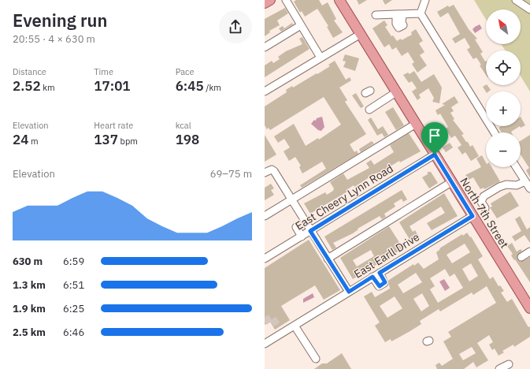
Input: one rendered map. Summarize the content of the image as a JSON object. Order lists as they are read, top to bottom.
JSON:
{
  "streets": {
    "main road": ["North 7th Street"],
    "street": ["East Cheery Lynn Road", "East Earll Drive"]
  },
  "crossings": [
    ["East Cheery Lynn Road", "North 7th Street"],
    ["North 7th Street", "East Earll Drive"]
  ],
  "north": "top left",
  "page": {
    "heading": ["Evening run", "20:55 · 4 × 630 m"],
    "map_buttons": ["+", "−"],
    "stats": [
      ["Distance", "2.52 km"],
      ["Time", "17:01"],
      ["Pace", "6:45 /km"],
      ["Elevation", "24 m"],
      ["Heart rate", "137 bpm"],
      ["kcal", "198"]
    ],
    "chart": ["Elevation", "69–75 m"],
    "list": [
      {
        "name": "630 m",
        "note": "6:59"
      },
      {
        "name": "1.3 km",
        "note": "6:51"
      },
      {
        "name": "1.9 km",
        "note": "6:25"
      },
      {
        "name": "2.5 km",
        "note": "6:46"
      }
    ]
  }
}
